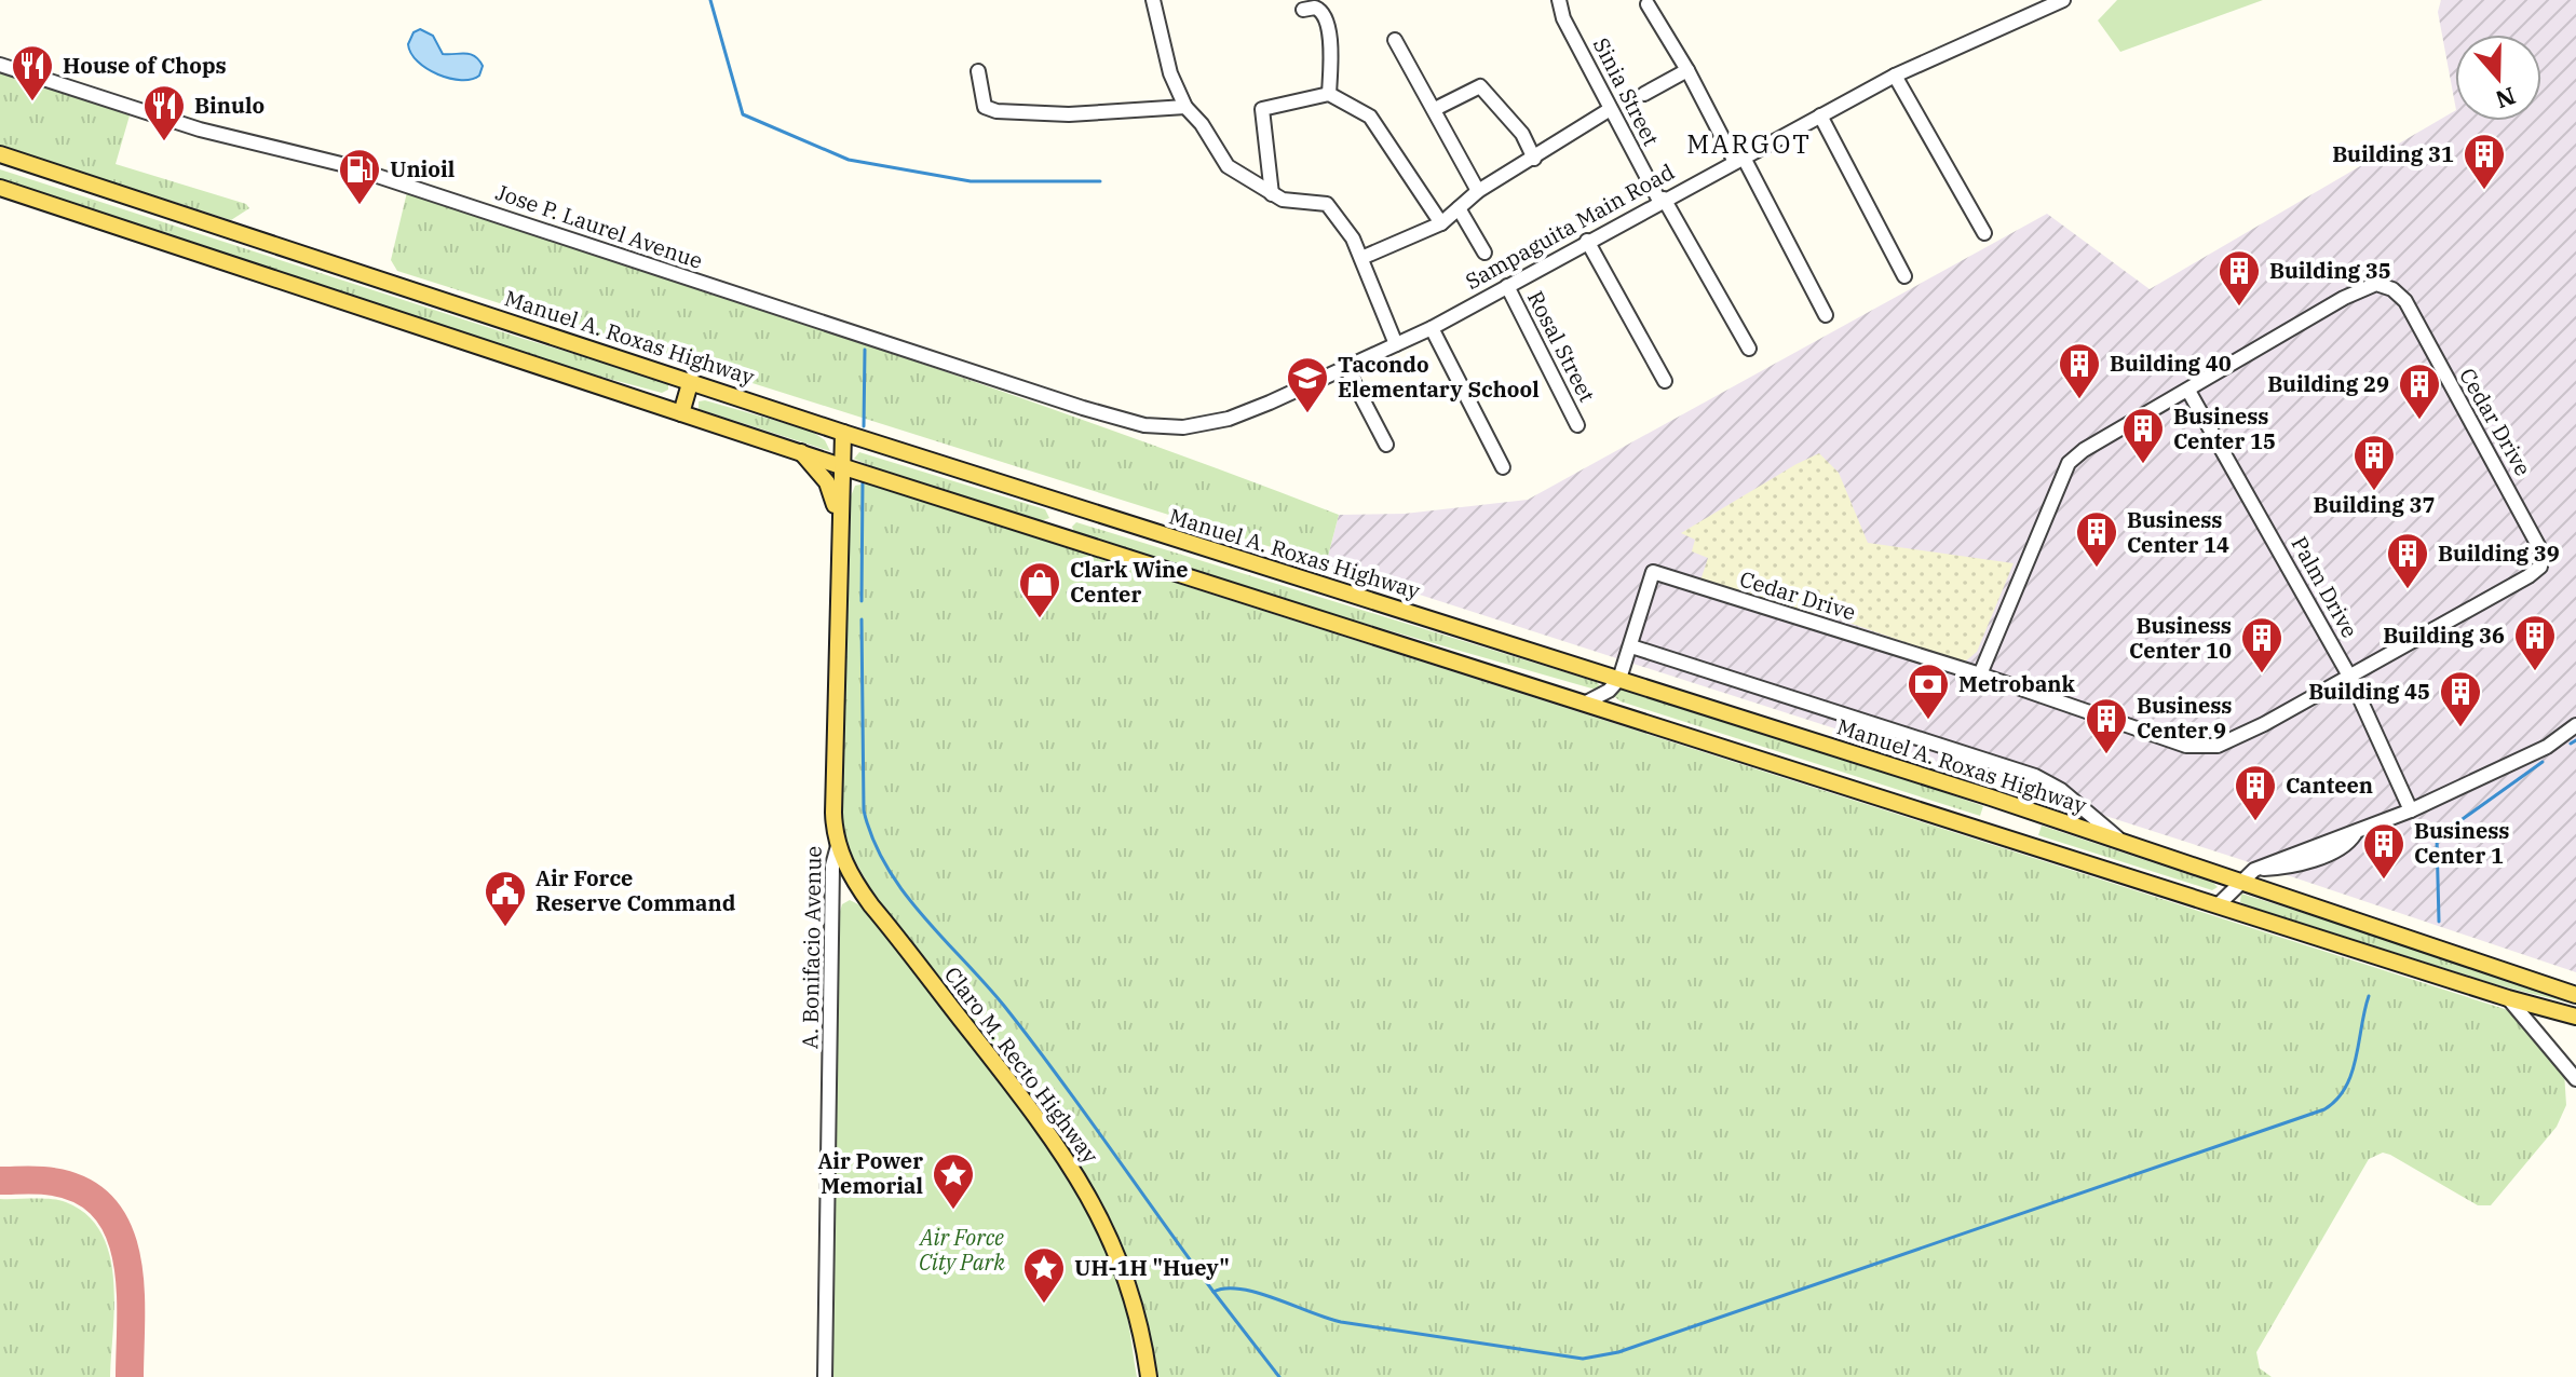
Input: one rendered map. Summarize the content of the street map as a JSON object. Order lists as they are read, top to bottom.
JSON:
{
  "streets": {
    "main road": ["Manuel A. Roxas Highway", "A. Bonifacio Avenue", "Claro M. Recto Highway"],
    "street": [
      "Sinia Street",
      "Jose P. Laurel Avenue",
      "Sampaguita Main Road",
      "Rosal Street",
      "Cedar Drive",
      "Palm Drive"
    ]
  },
  "crossings": [
    ["Sinia Street", "Sampaguita Main Road"],
    ["Jose P. Laurel Avenue", "Sampaguita Main Road"],
    ["Sampaguita Main Road", "Rosal Street"],
    ["Manuel A. Roxas Highway", "A. Bonifacio Avenue"],
    ["Cedar Drive", "Palm Drive"],
    ["A. Bonifacio Avenue", "Claro M. Recto Highway"]
  ],
  "districts": ["MARGOT"],
  "parks": ["Air Force City Park"],
  "places": {
    "restaurant": ["House of Chops", "Binulo"],
    "building": [
      "Building 31",
      "Building 35",
      "Building 40",
      "Building 29",
      "Business Center 15",
      "Building 37",
      "Business Center 14",
      "Building 39",
      "Building 36",
      "Business Center 10",
      "Building 45",
      "Business Center 9",
      "Canteen",
      "Business Center 1"
    ],
    "fuel station": ["Unioil"],
    "school or university": ["Tacondo Elementary School"],
    "shop": ["Clark Wine Center"],
    "bank": ["Metrobank"],
    "public building": ["Air Force Reserve Command"],
    "place": ["Air Power Memorial", "UH-1H \"Huey\""]
  },
  "north": "bottom"
}
